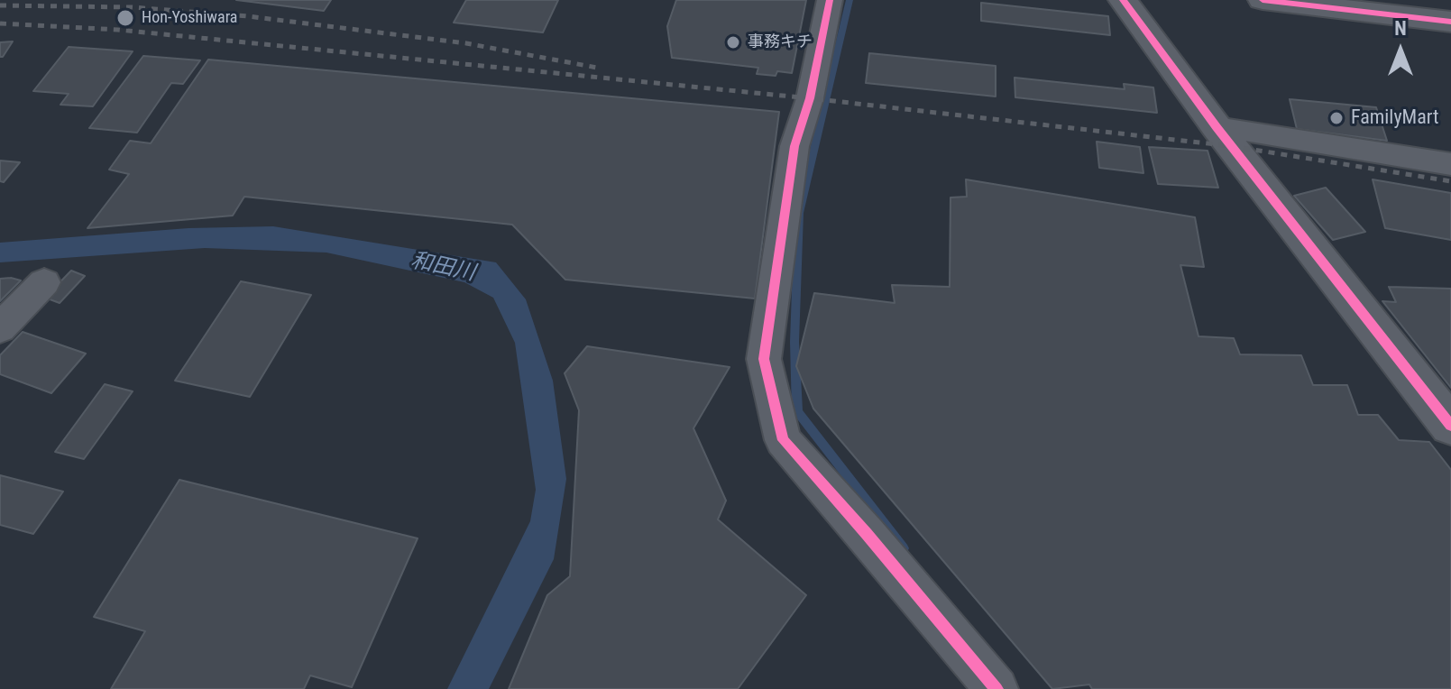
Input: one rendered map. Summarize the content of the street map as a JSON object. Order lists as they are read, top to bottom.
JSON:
{
  "water": ["和田川"],
  "places": ["Hon-Yoshiwara", "事務キチ", "FamilyMart"],
  "north": "top"
}
